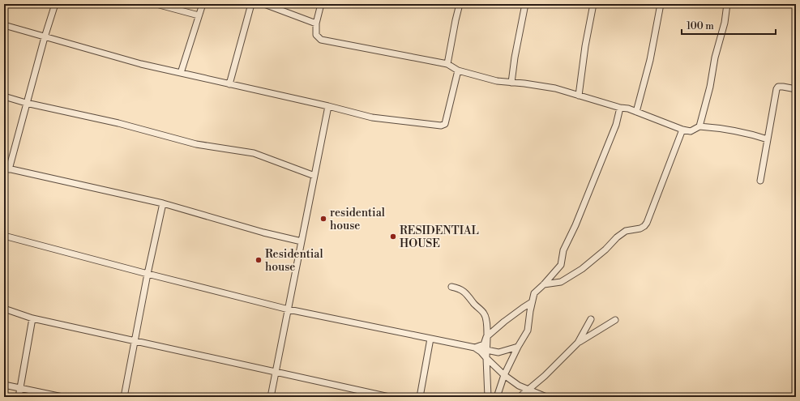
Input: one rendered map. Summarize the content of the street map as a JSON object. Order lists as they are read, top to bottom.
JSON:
{
  "places": ["residential house", "RESIDENTIAL HOUSE", "Residential house"],
  "scale_bar": "100 m"
}
